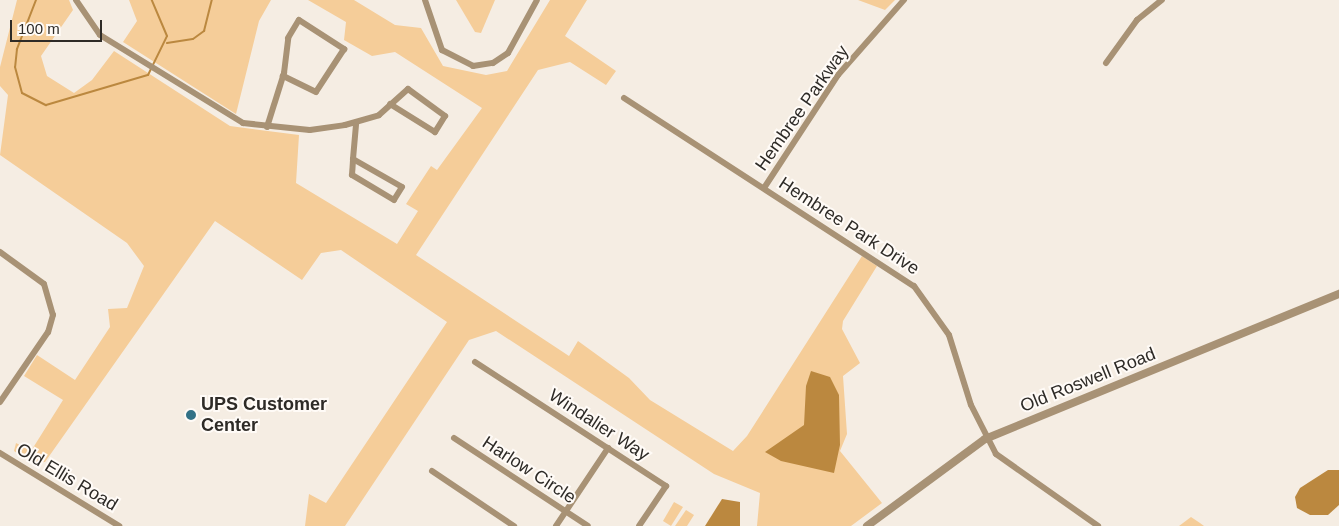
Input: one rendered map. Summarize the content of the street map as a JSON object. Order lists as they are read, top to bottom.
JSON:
{
  "streets": {
    "street": [
      "Hembree Parkway",
      "Hembree Park Drive",
      "Old Roswell Road",
      "Windalier Way",
      "Harlow Circle",
      "Old Ellis Road"
    ]
  },
  "crossings": [
    ["Hembree Parkway", "Hembree Park Drive"],
    ["Hembree Park Drive", "Old Roswell Road"]
  ],
  "places": ["UPS Customer Center"],
  "scale_bar": "100 m"
}
